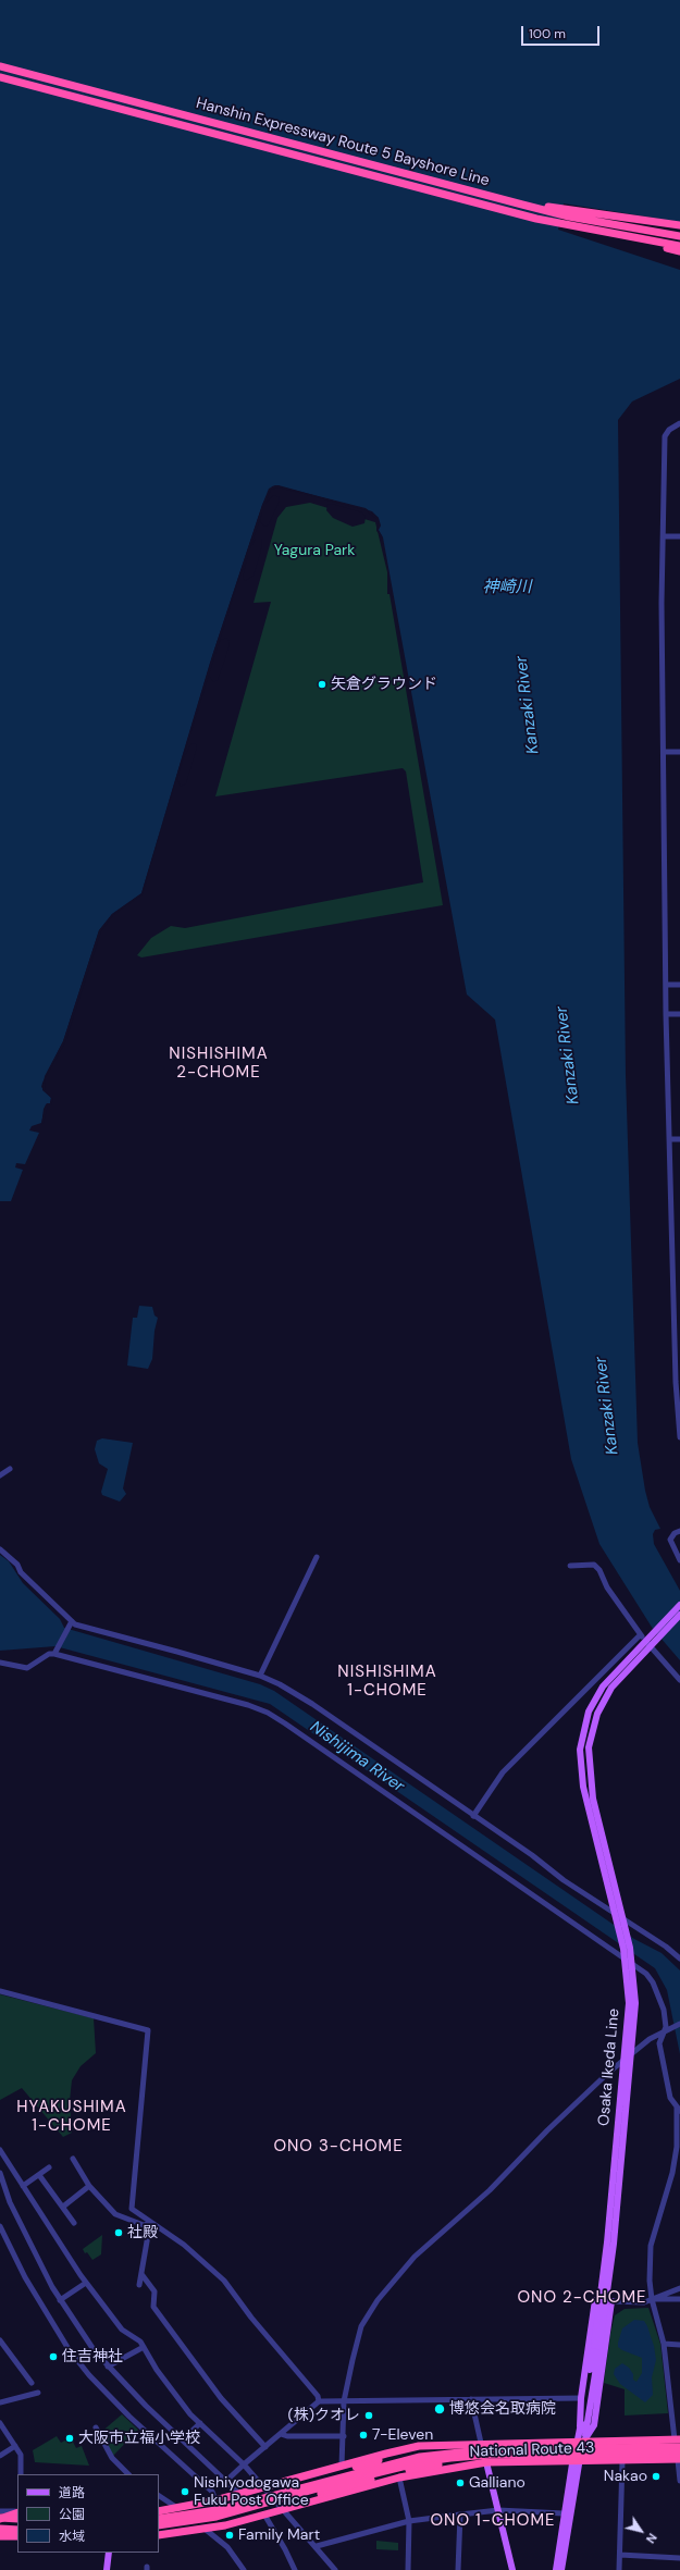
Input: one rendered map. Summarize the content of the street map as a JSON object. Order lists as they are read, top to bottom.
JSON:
{
  "streets": {
    "highway": ["Hanshin Expressway Route 5 Bayshore Line", "National Route 43"],
    "main road": ["Osaka Ikeda Line"]
  },
  "crossings": [
    ["Osaka Ikeda Line", "National Route 43"]
  ],
  "districts": [
    "NISHISHIMA 2-CHOME",
    "NISHISHIMA 1-CHOME",
    "HYAKUSHIMA 1-CHOME",
    "ONO 3-CHOME",
    "ONO 2-CHOME",
    "ONO 1-CHOME"
  ],
  "water": ["神崎川", "Kanzaki River", "Nishijima River"],
  "parks": ["Yagura Park"],
  "places": [
    "矢倉グラウンド",
    "社殿",
    "住吉神社",
    "博悠会名取病院",
    "(株)クオレ",
    "7-Eleven",
    "大阪市立福小学校",
    "Nakao",
    "Galliano",
    "Nishiyodogawa Fuku Post Office",
    "Family Mart"
  ],
  "legend": ["道路", "公園", "水域"],
  "scale_bar": "100 m",
  "north": "bottom right"
}
